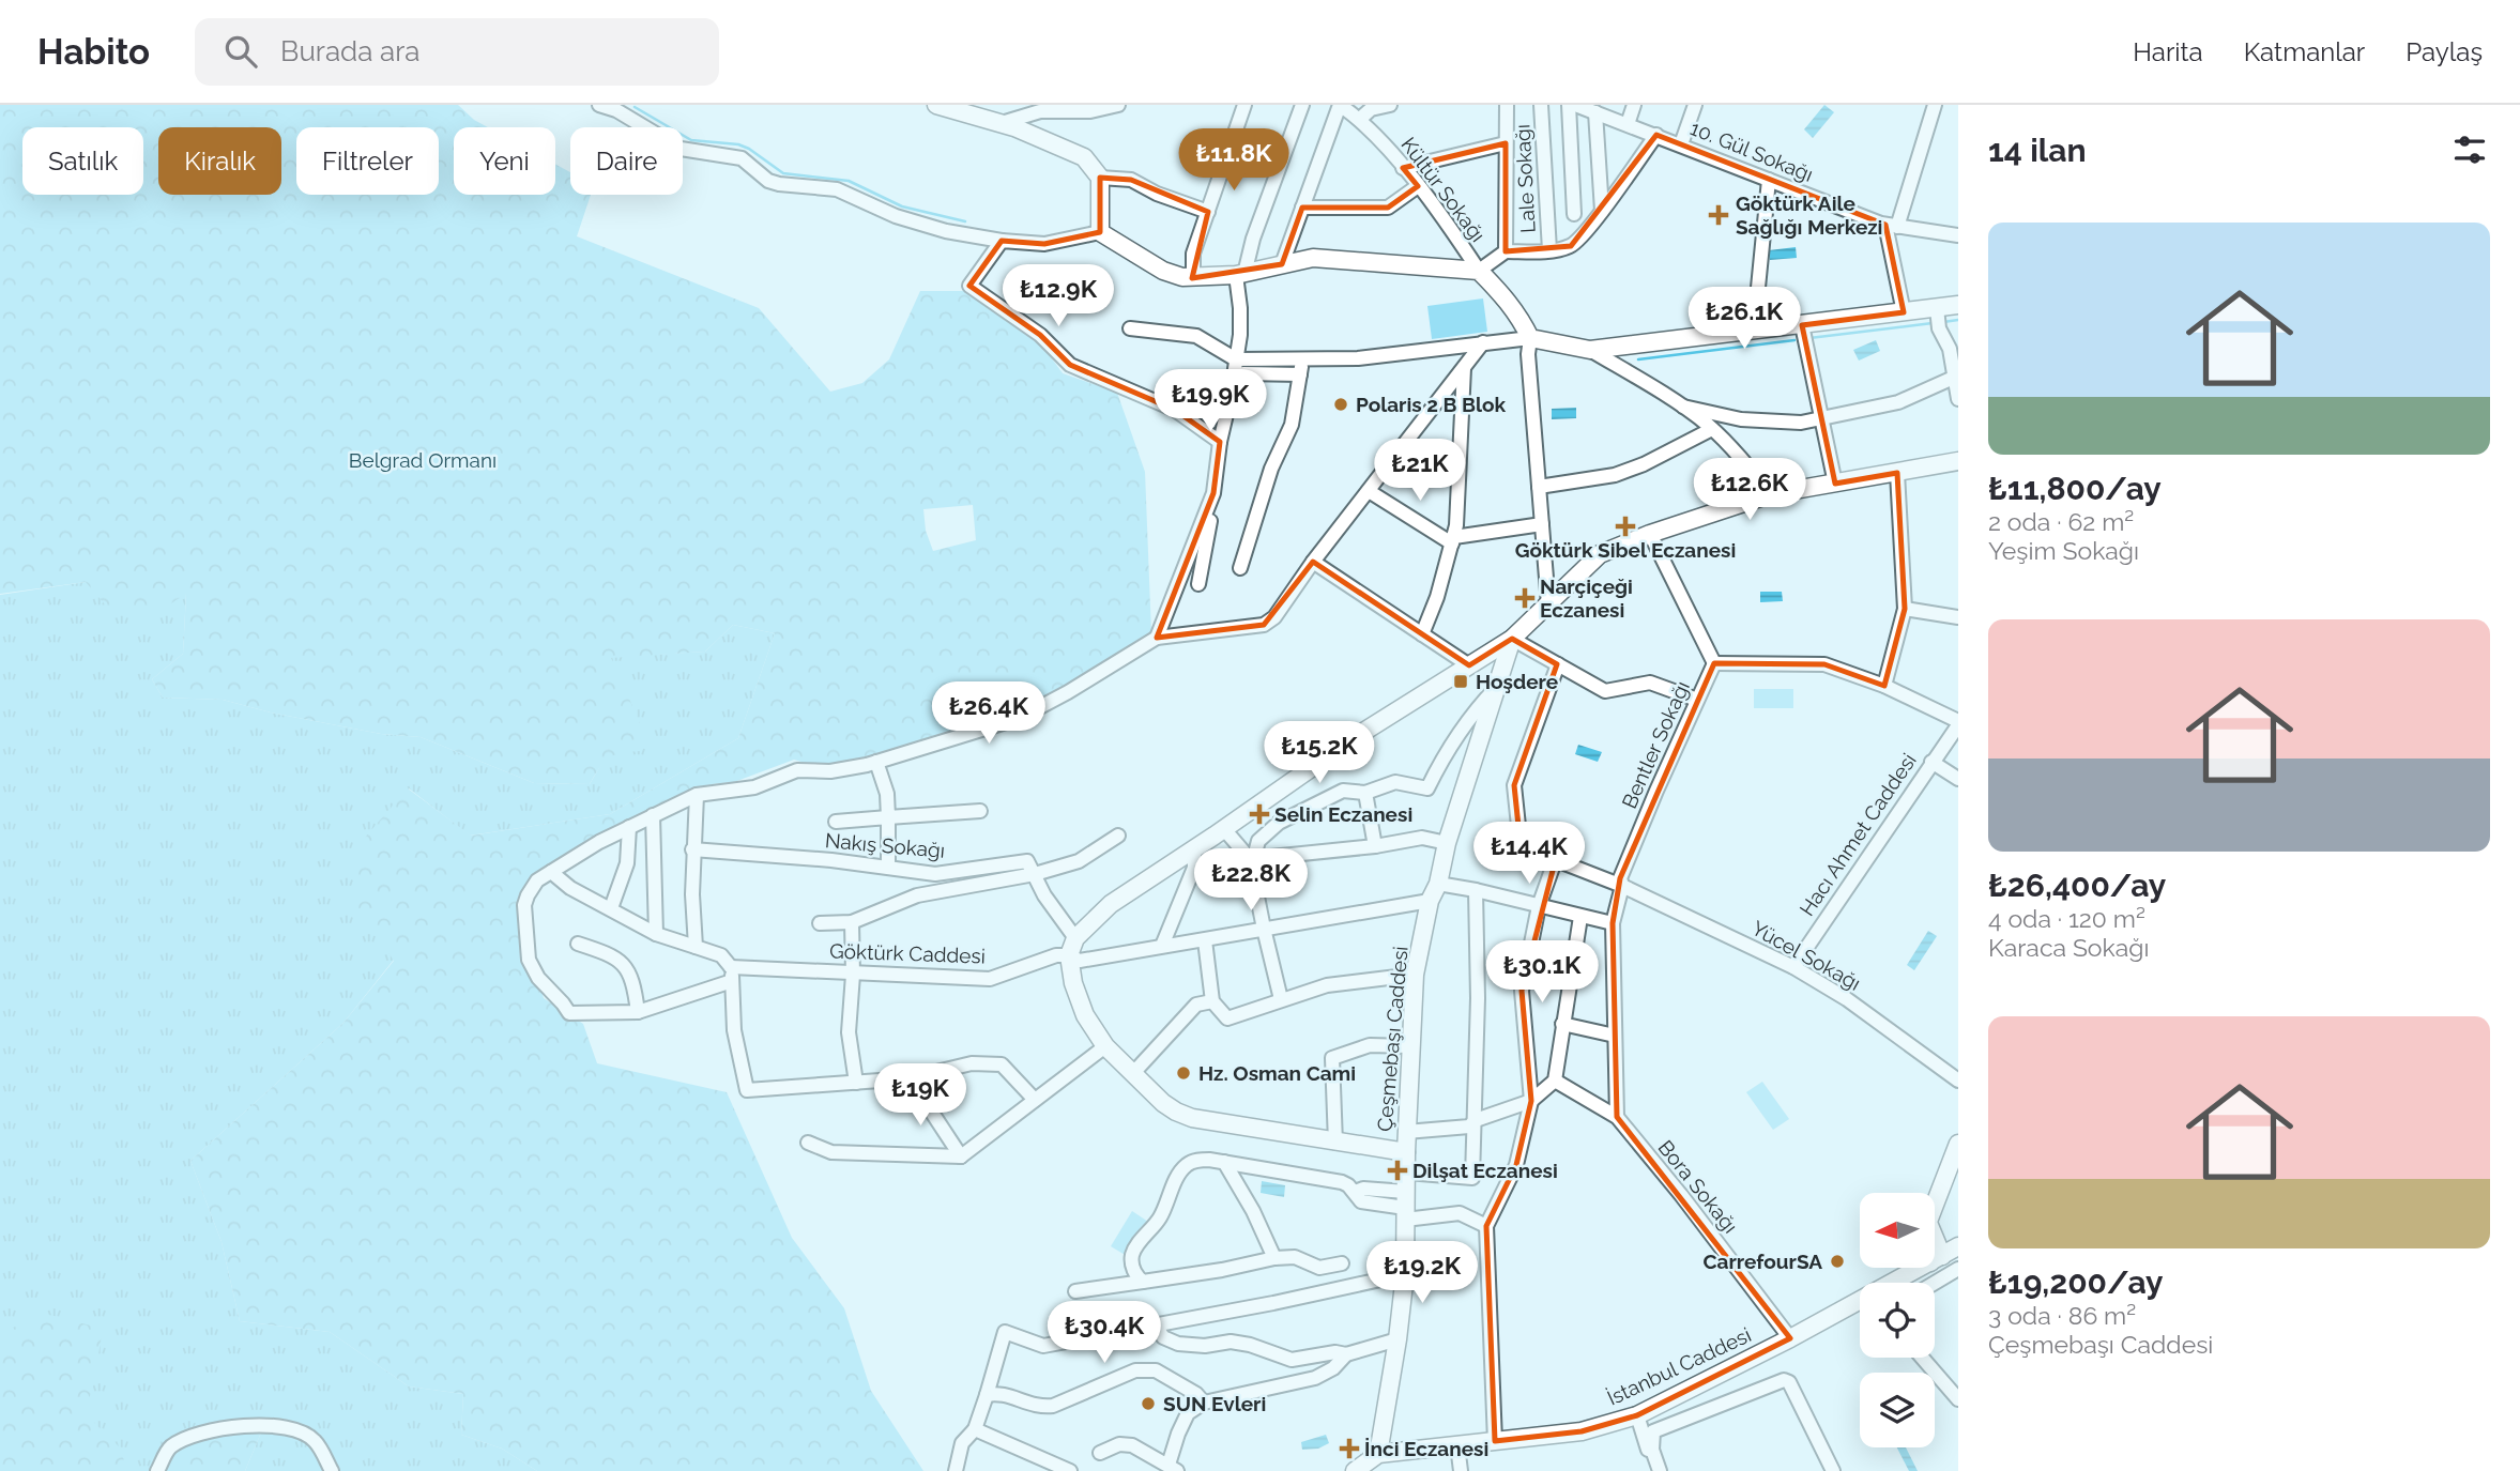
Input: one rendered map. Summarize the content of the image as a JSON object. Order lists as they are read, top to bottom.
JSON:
{
  "streets": {
    "main road": ["Çeşmebaşı Caddesi", "İstanbul Caddesi"],
    "street": [
      "10. Gül Sokağı",
      "Lale Sokağı",
      "Kültür Sokağı",
      "Bentler Sokağı",
      "Hacı Ahmet Caddesi",
      "Nakış Sokağı",
      "Göktürk Caddesi",
      "Yücel Sokağı",
      "Bora Sokağı"
    ]
  },
  "crossings": [
    ["Bentler Sokağı", "Yücel Sokağı"],
    ["Bentler Sokağı", "Bora Sokağı"],
    ["Hacı Ahmet Caddesi", "Yücel Sokağı"],
    ["Göktürk Caddesi", "Çeşmebaşı Caddesi"],
    ["Çeşmebaşı Caddesi", "İstanbul Caddesi"],
    ["Bora Sokağı", "İstanbul Caddesi"]
  ],
  "parks": ["Belgrad Ormanı"],
  "places": {
    "health": [
      "Göktürk Aile Sağlığı Merkezi",
      "Göktürk Sibel Eczanesi",
      "Narçiçeği Eczanesi",
      "Selin Eczanesi",
      "Dilşat Eczanesi",
      "İnci Eczanesi"
    ],
    "other": [
      "Polaris 2 B Blok",
      "Hz. Osman Cami",
      "CarrefourSA",
      "SUN Evleri"
    ],
    "transit": ["Hoşdere"]
  },
  "north": "left",
  "page": {
    "header": "Habito",
    "search": "Burada ara",
    "nav": ["Harita", "Katmanlar", "Paylaş"],
    "heading": "14 ilan",
    "chip": [
      "Satılık",
      "Kiralık",
      "Filtreler",
      "Yeni",
      "Daire"
    ],
    "price": [
      "₺11.8K",
      "₺12.9K",
      "₺26.1K",
      "₺19.9K",
      "₺21K",
      "₺12.6K",
      "₺26.4K",
      "₺15.2K",
      "₺14.4K",
      "₺22.8K",
      "₺30.1K",
      "₺19K",
      "₺19.2K",
      "₺30.4K"
    ],
    "list": [
      {
        "name": "₺11,800/ay",
        "note": "2 oda · 62 m² · Yeşim Sokağı"
      },
      {
        "name": "₺26,400/ay",
        "note": "4 oda · 120 m² · Karaca Sokağı"
      },
      {
        "name": "₺19,200/ay",
        "note": "3 oda · 86 m² · Çeşmebaşı Caddesi"
      }
    ]
  }
}
